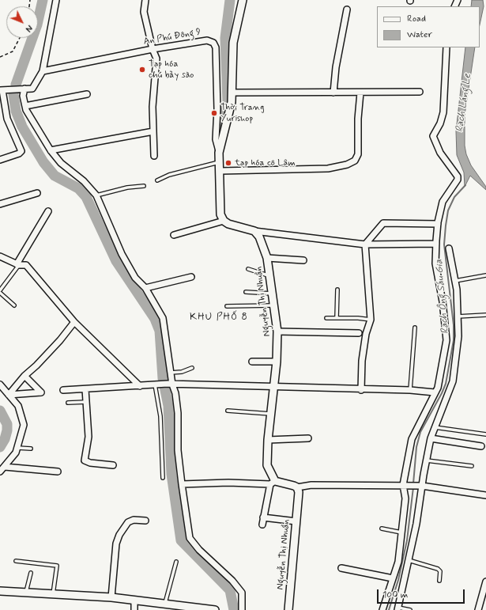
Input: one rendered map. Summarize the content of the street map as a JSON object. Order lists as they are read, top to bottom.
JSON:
{
  "streets": {
    "street": ["An Phú Đông 9", "Nguyễn Thị Nhuần"]
  },
  "districts": ["KHU PHỐ 8"],
  "water": ["Rạch Láng Le", "Rạch Ông Sáu Gia"],
  "places": ["Tạp hóa chú bảy sào", "Thời Trang Yurishop", "tạp hóa cô Lâm"],
  "legend": ["Road", "Water"],
  "scale_bar": "100 m",
  "north": "bottom right"
}
